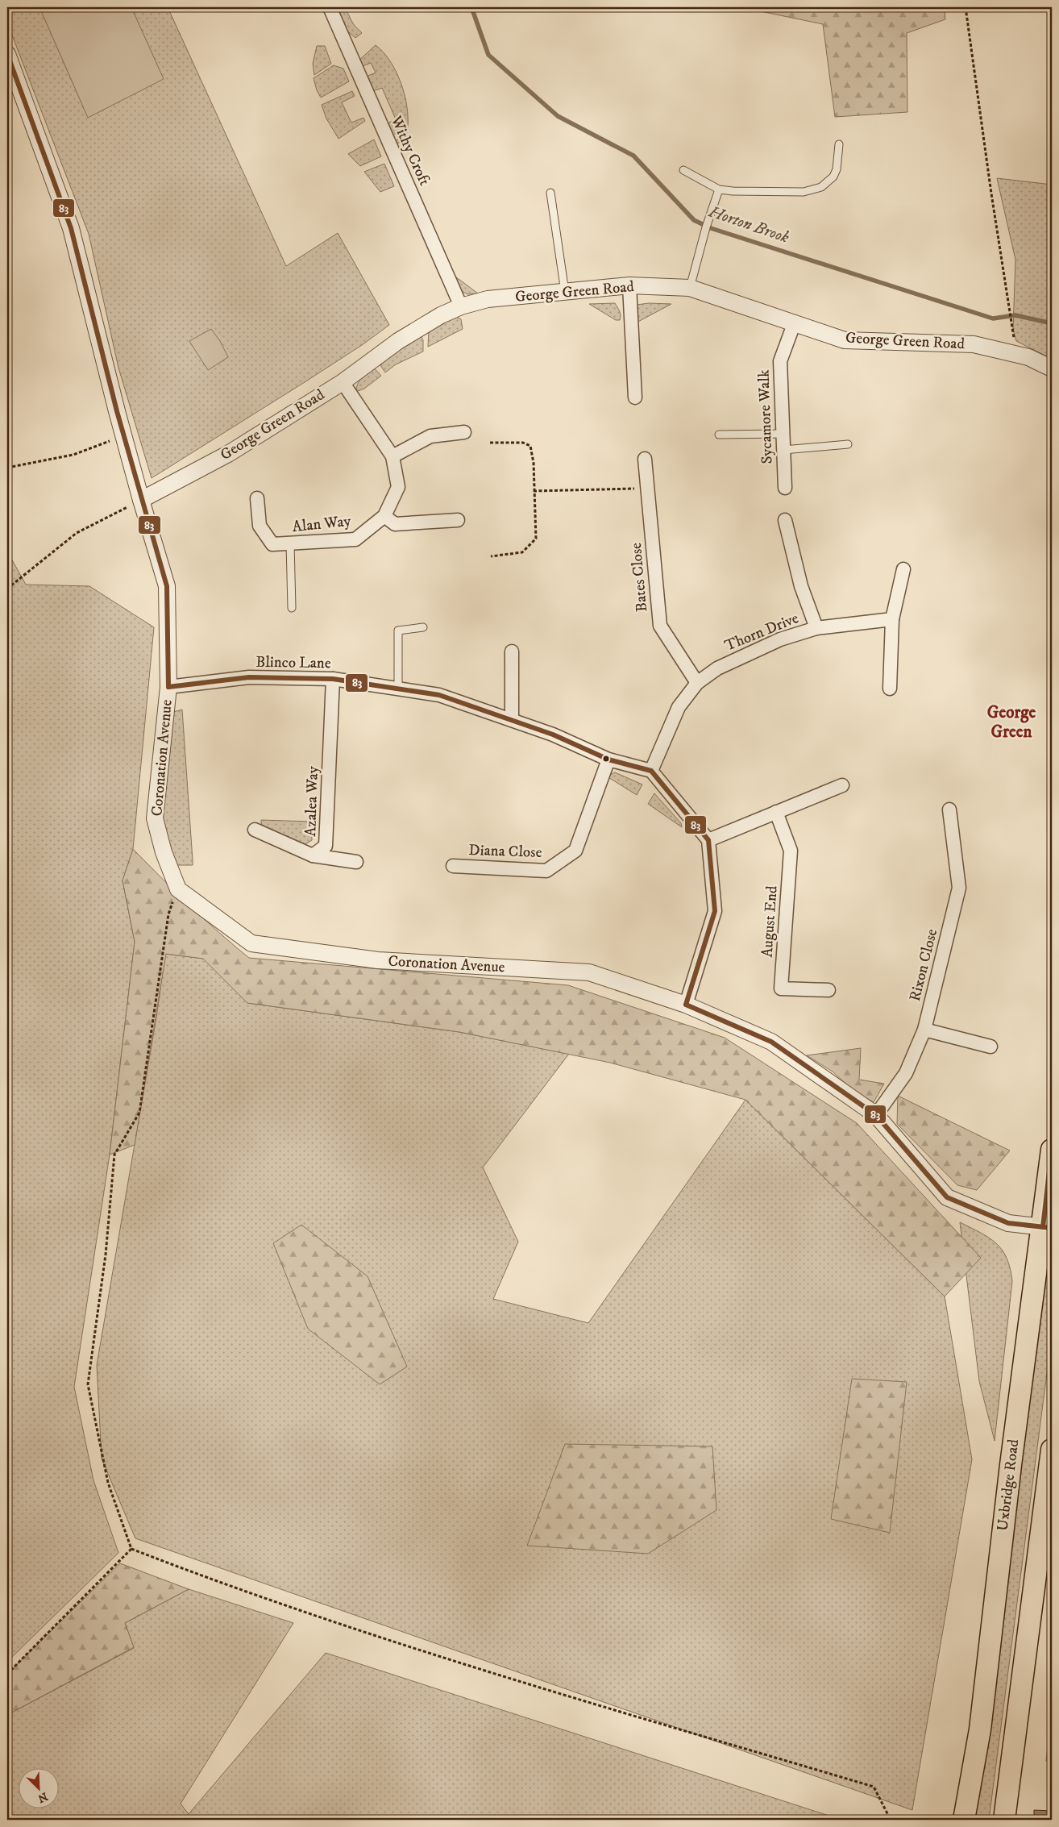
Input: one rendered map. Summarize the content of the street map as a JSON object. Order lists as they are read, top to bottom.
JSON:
{
  "streets": {
    "main road": ["Uxbridge Road"],
    "street": [
      "Withy Croft",
      "George Green Road",
      "Sycamore Walk",
      "Alan Way",
      "Bates Close",
      "Thorn Drive",
      "Blinco Lane",
      "Coronation Avenue",
      "Azalea Way",
      "Diana Close",
      "August End",
      "Rixon Close"
    ]
  },
  "crossings": [
    ["Withy Croft", "George Green Road"],
    ["George Green Road", "Sycamore Walk"],
    ["George Green Road", "Alan Way"],
    ["George Green Road", "Coronation Avenue"],
    ["Bates Close", "Thorn Drive"],
    ["Thorn Drive", "Blinco Lane"],
    ["Blinco Lane", "Coronation Avenue"],
    ["Blinco Lane", "Azalea Way"],
    ["Blinco Lane", "Diana Close"],
    ["Coronation Avenue", "Rixon Close"],
    ["Coronation Avenue", "Uxbridge Road"]
  ],
  "districts": ["George Green"],
  "water": ["Horton Brook"],
  "lines": ["transit line 83"],
  "north": "bottom right"
}
